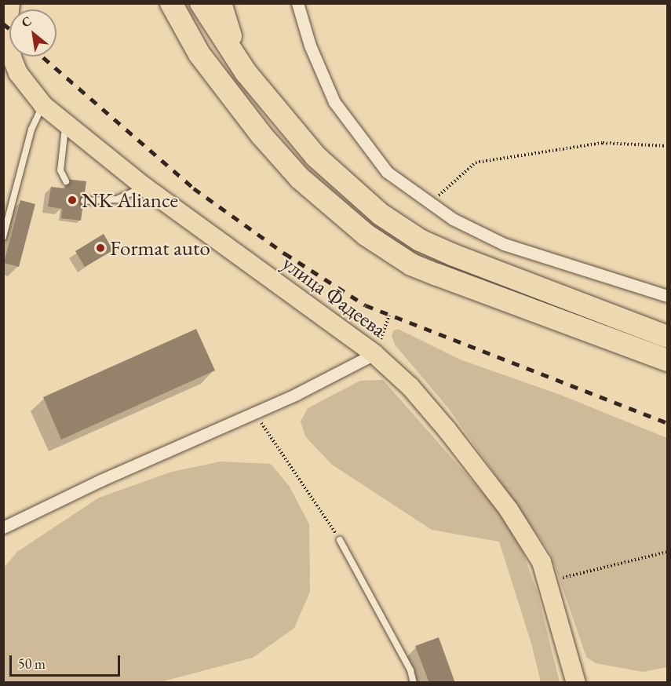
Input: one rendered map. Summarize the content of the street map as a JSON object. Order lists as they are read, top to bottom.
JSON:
{
  "streets": {
    "main road": ["улица Фадеева"]
  },
  "places": ["NK Aliance", "Format auto"],
  "scale_bar": "50 m",
  "north": "top left"
}
